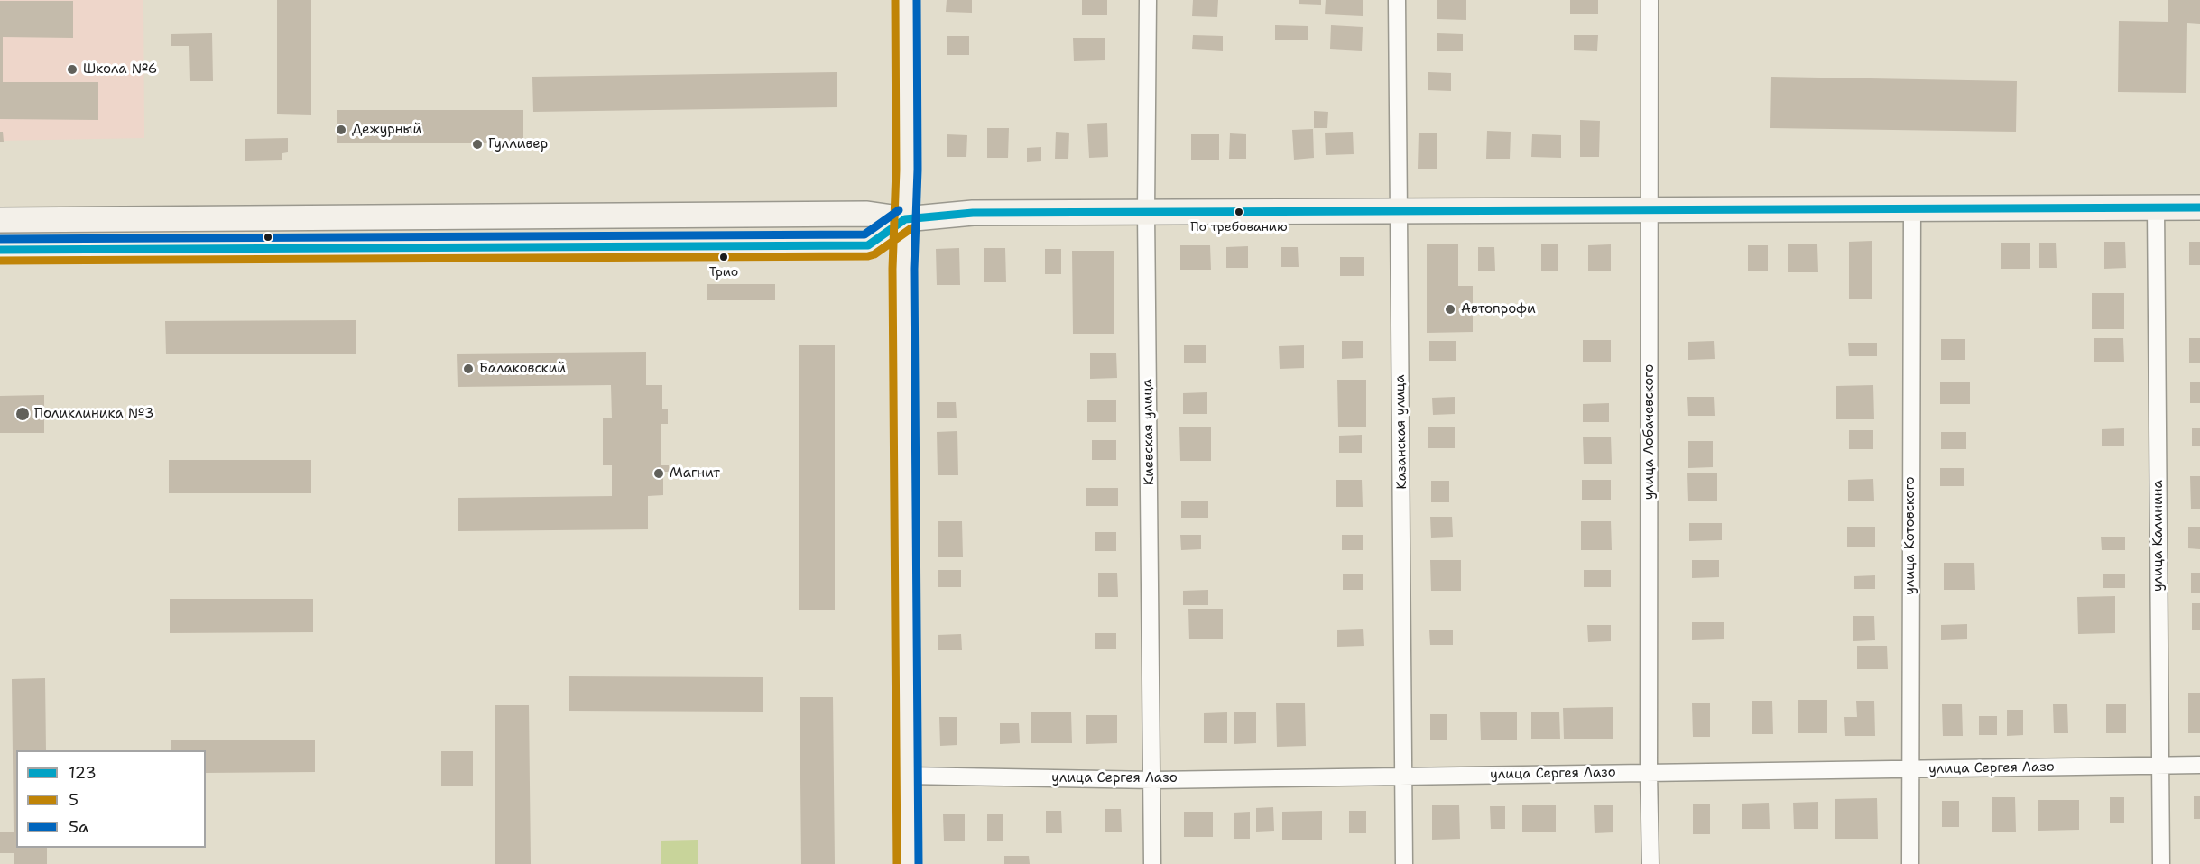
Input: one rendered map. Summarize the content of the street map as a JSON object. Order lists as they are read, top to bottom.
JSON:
{
  "streets": {
    "street": [
      "Киевская улица",
      "Казанская улица",
      "улица Лобачевского",
      "улица Котовского",
      "улица Калинина",
      "улица Сергея Лазо"
    ]
  },
  "crossings": [
    ["Киевская улица", "улица Сергея Лазо"],
    ["Казанская улица", "улица Сергея Лазо"],
    ["улица Лобачевского", "улица Сергея Лазо"],
    ["улица Котовского", "улица Сергея Лазо"],
    ["улица Калинина", "улица Сергея Лазо"]
  ],
  "places": [
    "Школа №6",
    "Дежурный",
    "Гулливер",
    "По требованию",
    "Трио",
    "Автопрофи",
    "Балаковский",
    "Поликлиника №3",
    "Магнит"
  ],
  "lines": ["transit line 5", "transit line 5а", "transit line 123"],
  "legend": ["123", "5", "5а"]
}
